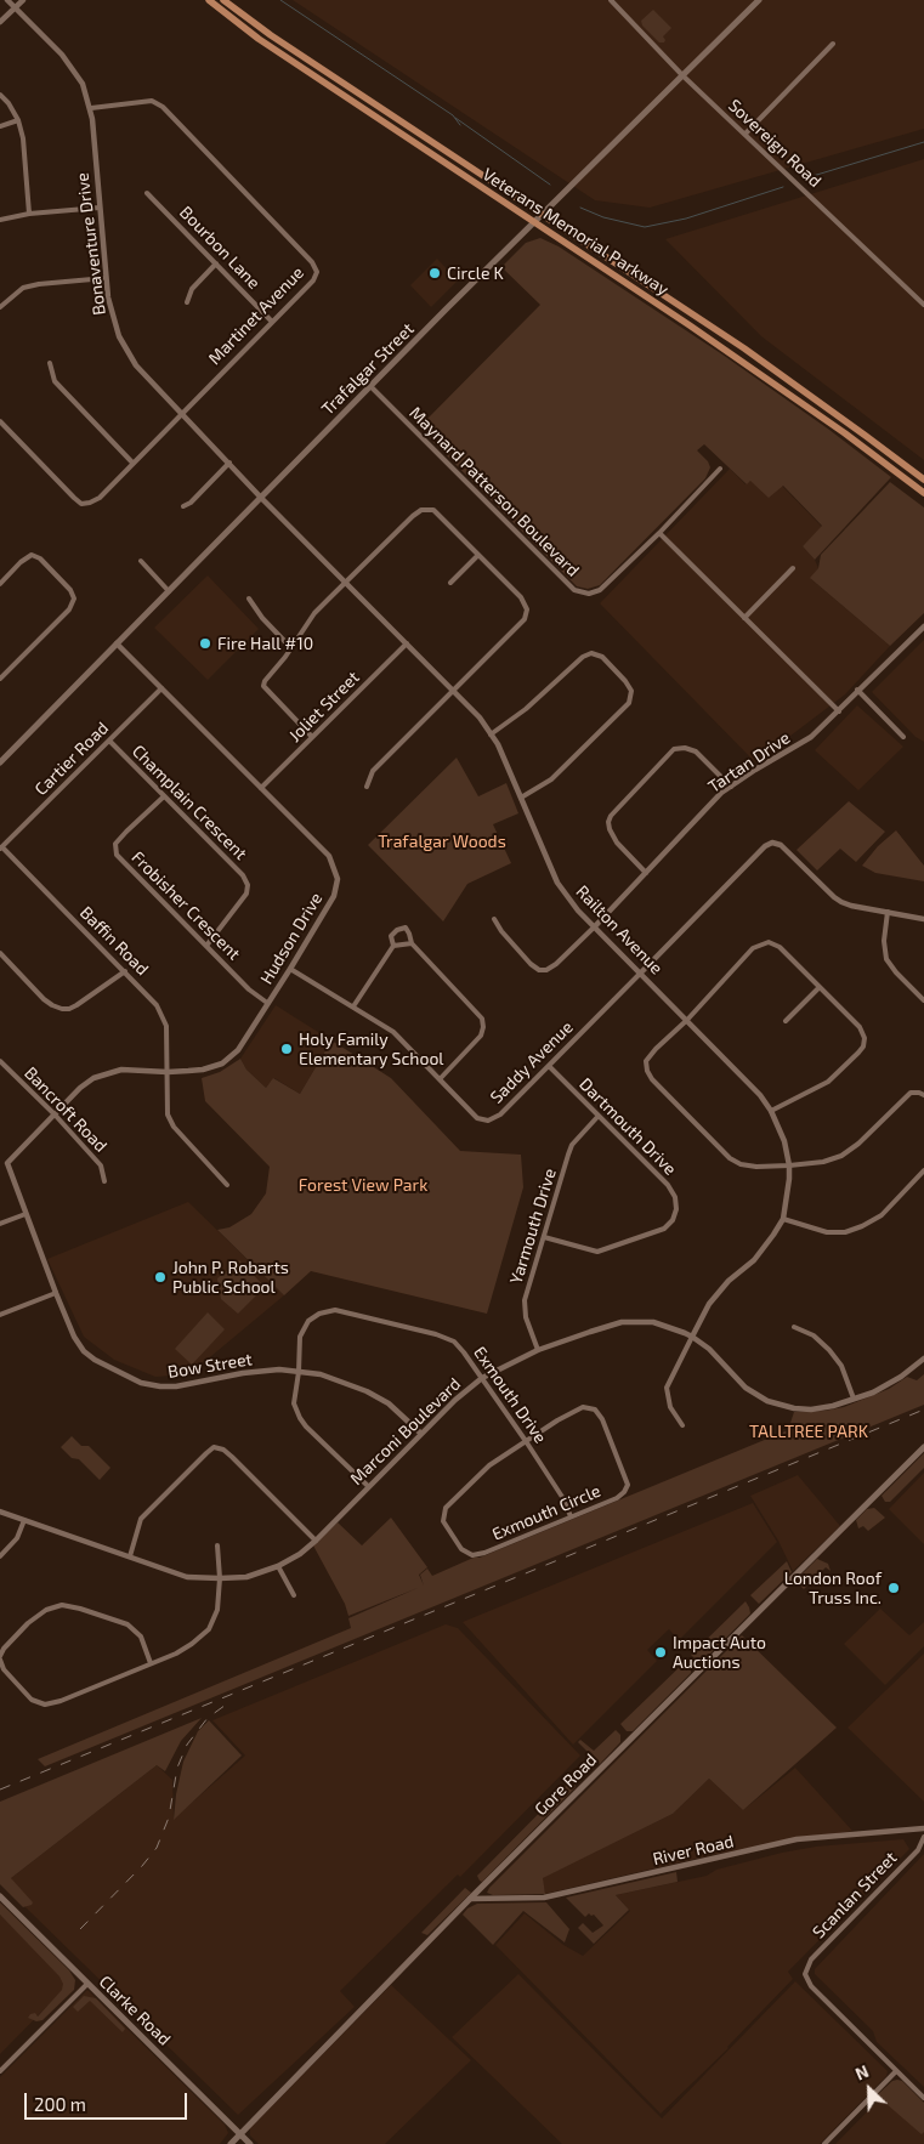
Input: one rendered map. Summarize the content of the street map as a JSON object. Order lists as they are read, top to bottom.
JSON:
{
  "streets": {
    "highway": ["Veterans Memorial Parkway"],
    "main road": ["Trafalgar Street", "Gore Road", "Clarke Road"],
    "street": [
      "Sovereign Road",
      "Bonaventure Drive",
      "Bourbon Lane",
      "Martinet Avenue",
      "Maynard Patterson Boulevard",
      "Joliet Street",
      "Cartier Road",
      "Tartan Drive",
      "Champlain Crescent",
      "Frobisher Crescent",
      "Railton Avenue",
      "Hudson Drive",
      "Baffin Road",
      "Saddy Avenue",
      "Bancroft Road",
      "Dartmouth Drive",
      "Yarmouth Drive",
      "Bow Street",
      "Exmouth Drive",
      "Marconi Boulevard",
      "Exmouth Circle",
      "River Road",
      "Scanlan Street"
    ]
  },
  "crossings": [
    ["Sovereign Road", "Trafalgar Street"],
    ["Veterans Memorial Parkway", "Trafalgar Street"],
    ["Bonaventure Drive", "Martinet Avenue"],
    ["Bonaventure Drive", "Trafalgar Street"],
    ["Bonaventure Drive", "Railton Avenue"],
    ["Bourbon Lane", "Martinet Avenue"],
    ["Trafalgar Street", "Maynard Patterson Boulevard"],
    ["Trafalgar Street", "Railton Avenue"],
    ["Trafalgar Street", "Hudson Drive"],
    ["Joliet Street", "Railton Avenue"],
    ["Joliet Street", "Hudson Drive"],
    ["Cartier Road", "Champlain Crescent"],
    ["Cartier Road", "Hudson Drive"],
    ["Cartier Road", "Baffin Road"],
    ["Tartan Drive", "Railton Avenue"],
    ["Champlain Crescent", "Frobisher Crescent"],
    ["Frobisher Crescent", "Hudson Drive"],
    ["Railton Avenue", "Saddy Avenue"],
    ["Railton Avenue", "Marconi Boulevard"],
    ["Hudson Drive", "Baffin Road"],
    ["Hudson Drive", "Saddy Avenue"],
    ["Hudson Drive", "Bancroft Road"],
    ["Hudson Drive", "Bow Street"],
    ["Saddy Avenue", "Dartmouth Drive"],
    ["Bancroft Road", "Bow Street"],
    ["Dartmouth Drive", "Yarmouth Drive"],
    ["Yarmouth Drive", "Marconi Boulevard"],
    ["Bow Street", "Exmouth Drive"],
    ["Bow Street", "Marconi Boulevard"],
    ["Exmouth Drive", "Marconi Boulevard"],
    ["Exmouth Drive", "Exmouth Circle"],
    ["Gore Road", "River Road"],
    ["Gore Road", "Clarke Road"]
  ],
  "parks": ["Trafalgar Woods", "Forest View Park", "TALLTREE PARK"],
  "places": [
    "Circle K",
    "Fire Hall #10",
    "Holy Family Elementary School",
    "John P. Robarts Public School",
    "London Roof Truss Inc.",
    "Impact Auto Auctions"
  ],
  "scale_bar": "200 m",
  "north": "top left"
}
